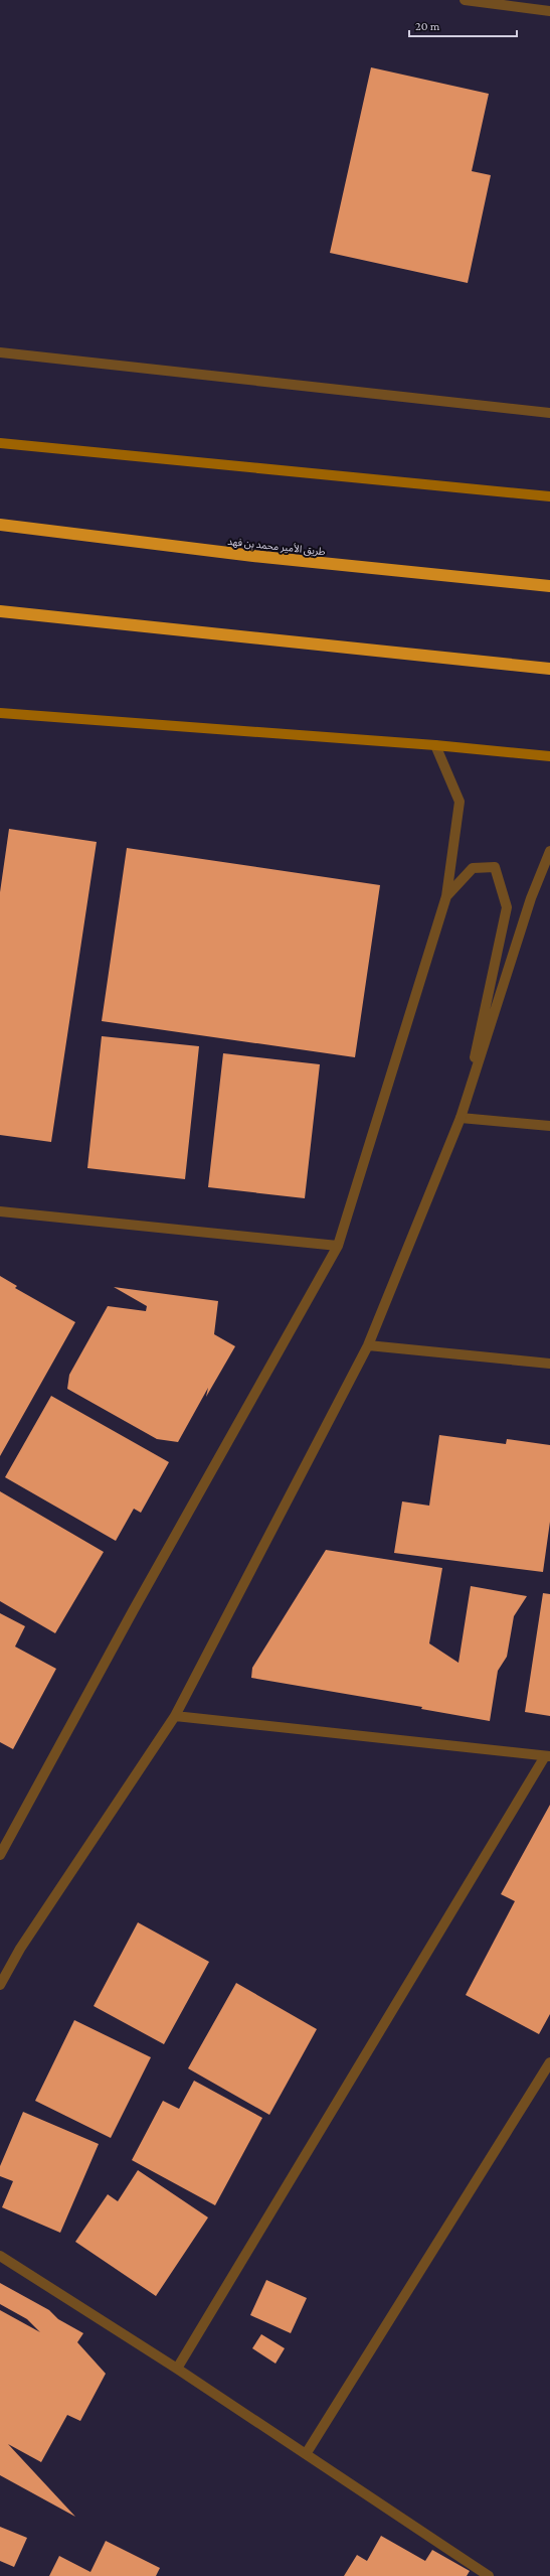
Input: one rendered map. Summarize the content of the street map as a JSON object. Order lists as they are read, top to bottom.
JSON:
{
  "streets": {
    "highway": ["طريق الأمير محمد بن فهد"]
  },
  "scale_bar": "20 m"
}
